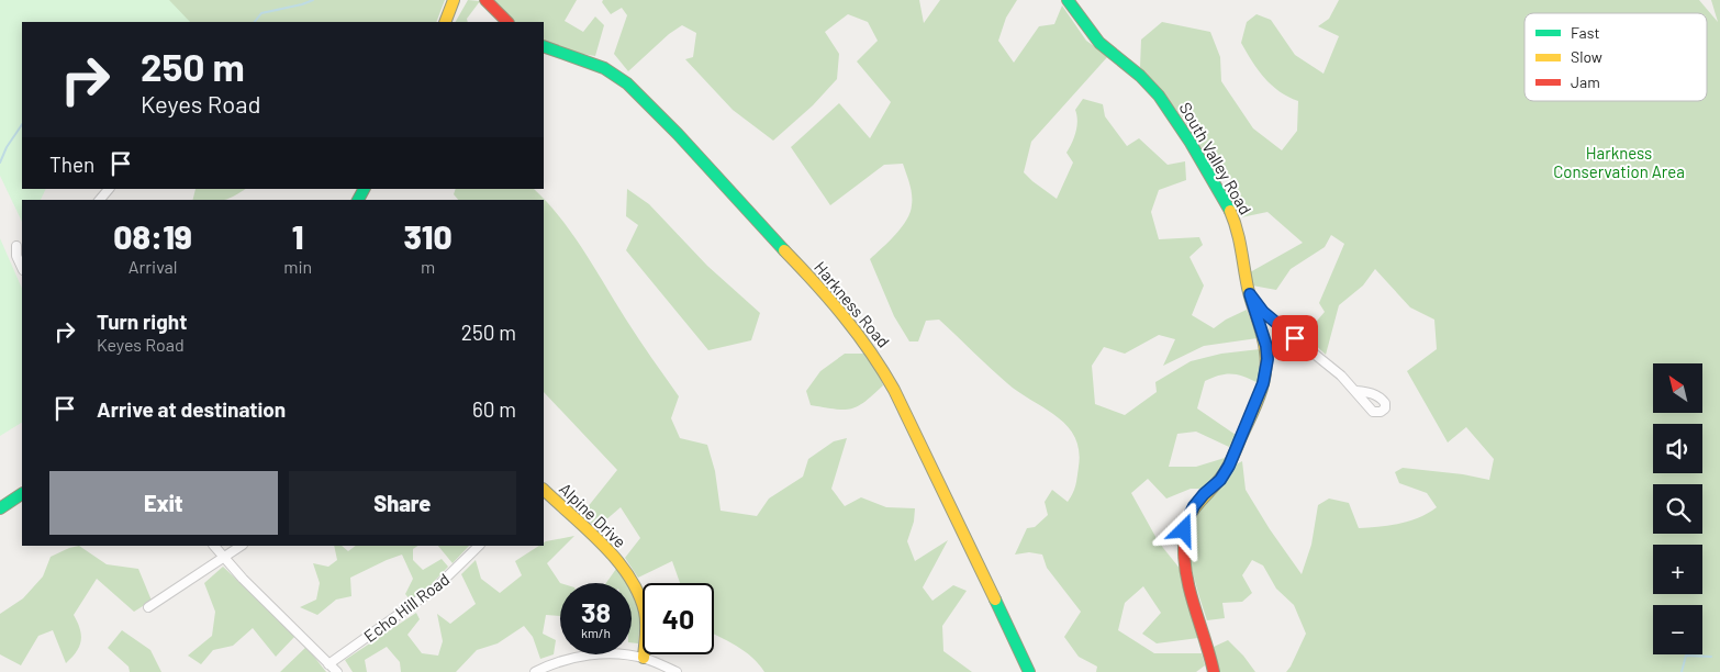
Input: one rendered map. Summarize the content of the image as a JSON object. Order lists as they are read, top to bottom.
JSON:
{
  "streets": {
    "street": [
      "South Valley Road",
      "Harkness Road",
      "Alpine Drive",
      "Echo Hill Road"
    ]
  },
  "parks": ["Harkness Conservation Area"],
  "legend": ["Fast", "Slow", "Jam"],
  "north": "top left",
  "page": {
    "turn": ["250 m", "Keyes Road"],
    "then": "Then",
    "eta": [
      "08:19",
      "Arrival",
      "1",
      "min",
      "310",
      "m"
    ],
    "list": [
      {
        "name": "Turn right",
        "note": "Keyes Road",
        "value": "250 m"
      },
      {
        "name": "Arrive at destination",
        "value": "60 m"
      }
    ],
    "map_buttons": ["+", "−"],
    "buttons": ["Exit", "Share"],
    "speed": "38 km/h",
    "limit": "40"
  }
}
